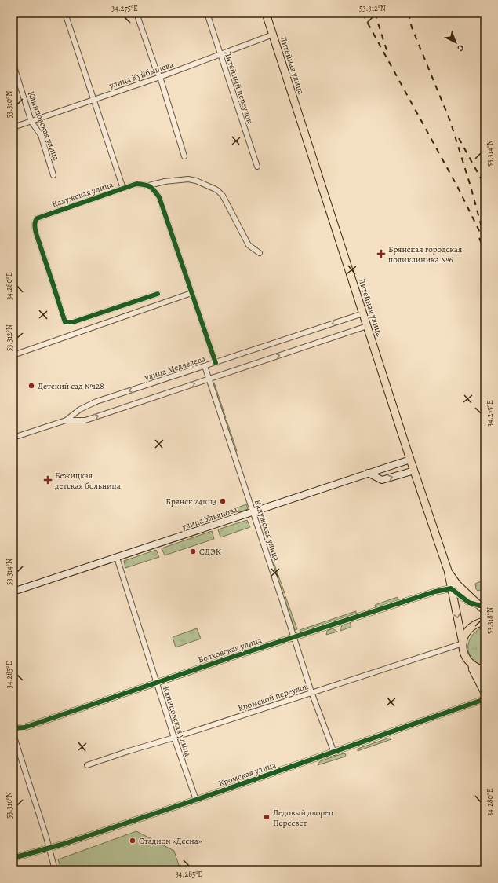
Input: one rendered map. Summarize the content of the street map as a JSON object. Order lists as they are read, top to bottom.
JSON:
{
  "streets": {
    "main road": ["Литейная улица", "улица Ульянова"],
    "street": [
      "улица Куйбышева",
      "Литейный переулок",
      "Клинцовская улица",
      "Калужская улица",
      "улица Медведева",
      "Болховская улица",
      "Кромской переулок",
      "Кромская улица"
    ]
  },
  "crossings": [
    ["Литейная улица", "улица Куйбышева"],
    ["Литейная улица", "улица Медведева"],
    ["Литейная улица", "улица Ульянова"],
    ["Литейная улица", "Болховская улица"],
    ["Литейная улица", "Кромской переулок"],
    ["улица Куйбышева", "Литейный переулок"],
    ["улица Куйбышева", "Клинцовская улица"],
    ["улица Куйбышева", "Калужская улица"],
    ["Клинцовская улица", "улица Ульянова"],
    ["Клинцовская улица", "Болховская улица"],
    ["Клинцовская улица", "Кромской переулок"],
    ["Клинцовская улица", "Кромская улица"],
    ["Калужская улица", "улица Медведева"],
    ["Калужская улица", "улица Ульянова"],
    ["Калужская улица", "Болховская улица"],
    ["Калужская улица", "Кромской переулок"],
    ["Калужская улица", "Кромская улица"]
  ],
  "places": {
    "health": ["Брянская городская поликлиника №6", "Бежицкая детская больница"],
    "other": [
      "Детский сад №128",
      "Брянск 241013",
      "СДЭК",
      "Ледовый дворец Пересвет",
      "Стадион «Десна»"
    ]
  },
  "north": "bottom right",
  "coordinates": [
    "34.275°E",
    "53.312°N",
    "53.310°N",
    "53.314°N",
    "34.280°E",
    "53.318°N",
    "34.285°E",
    "53.316°N"
  ]
}
